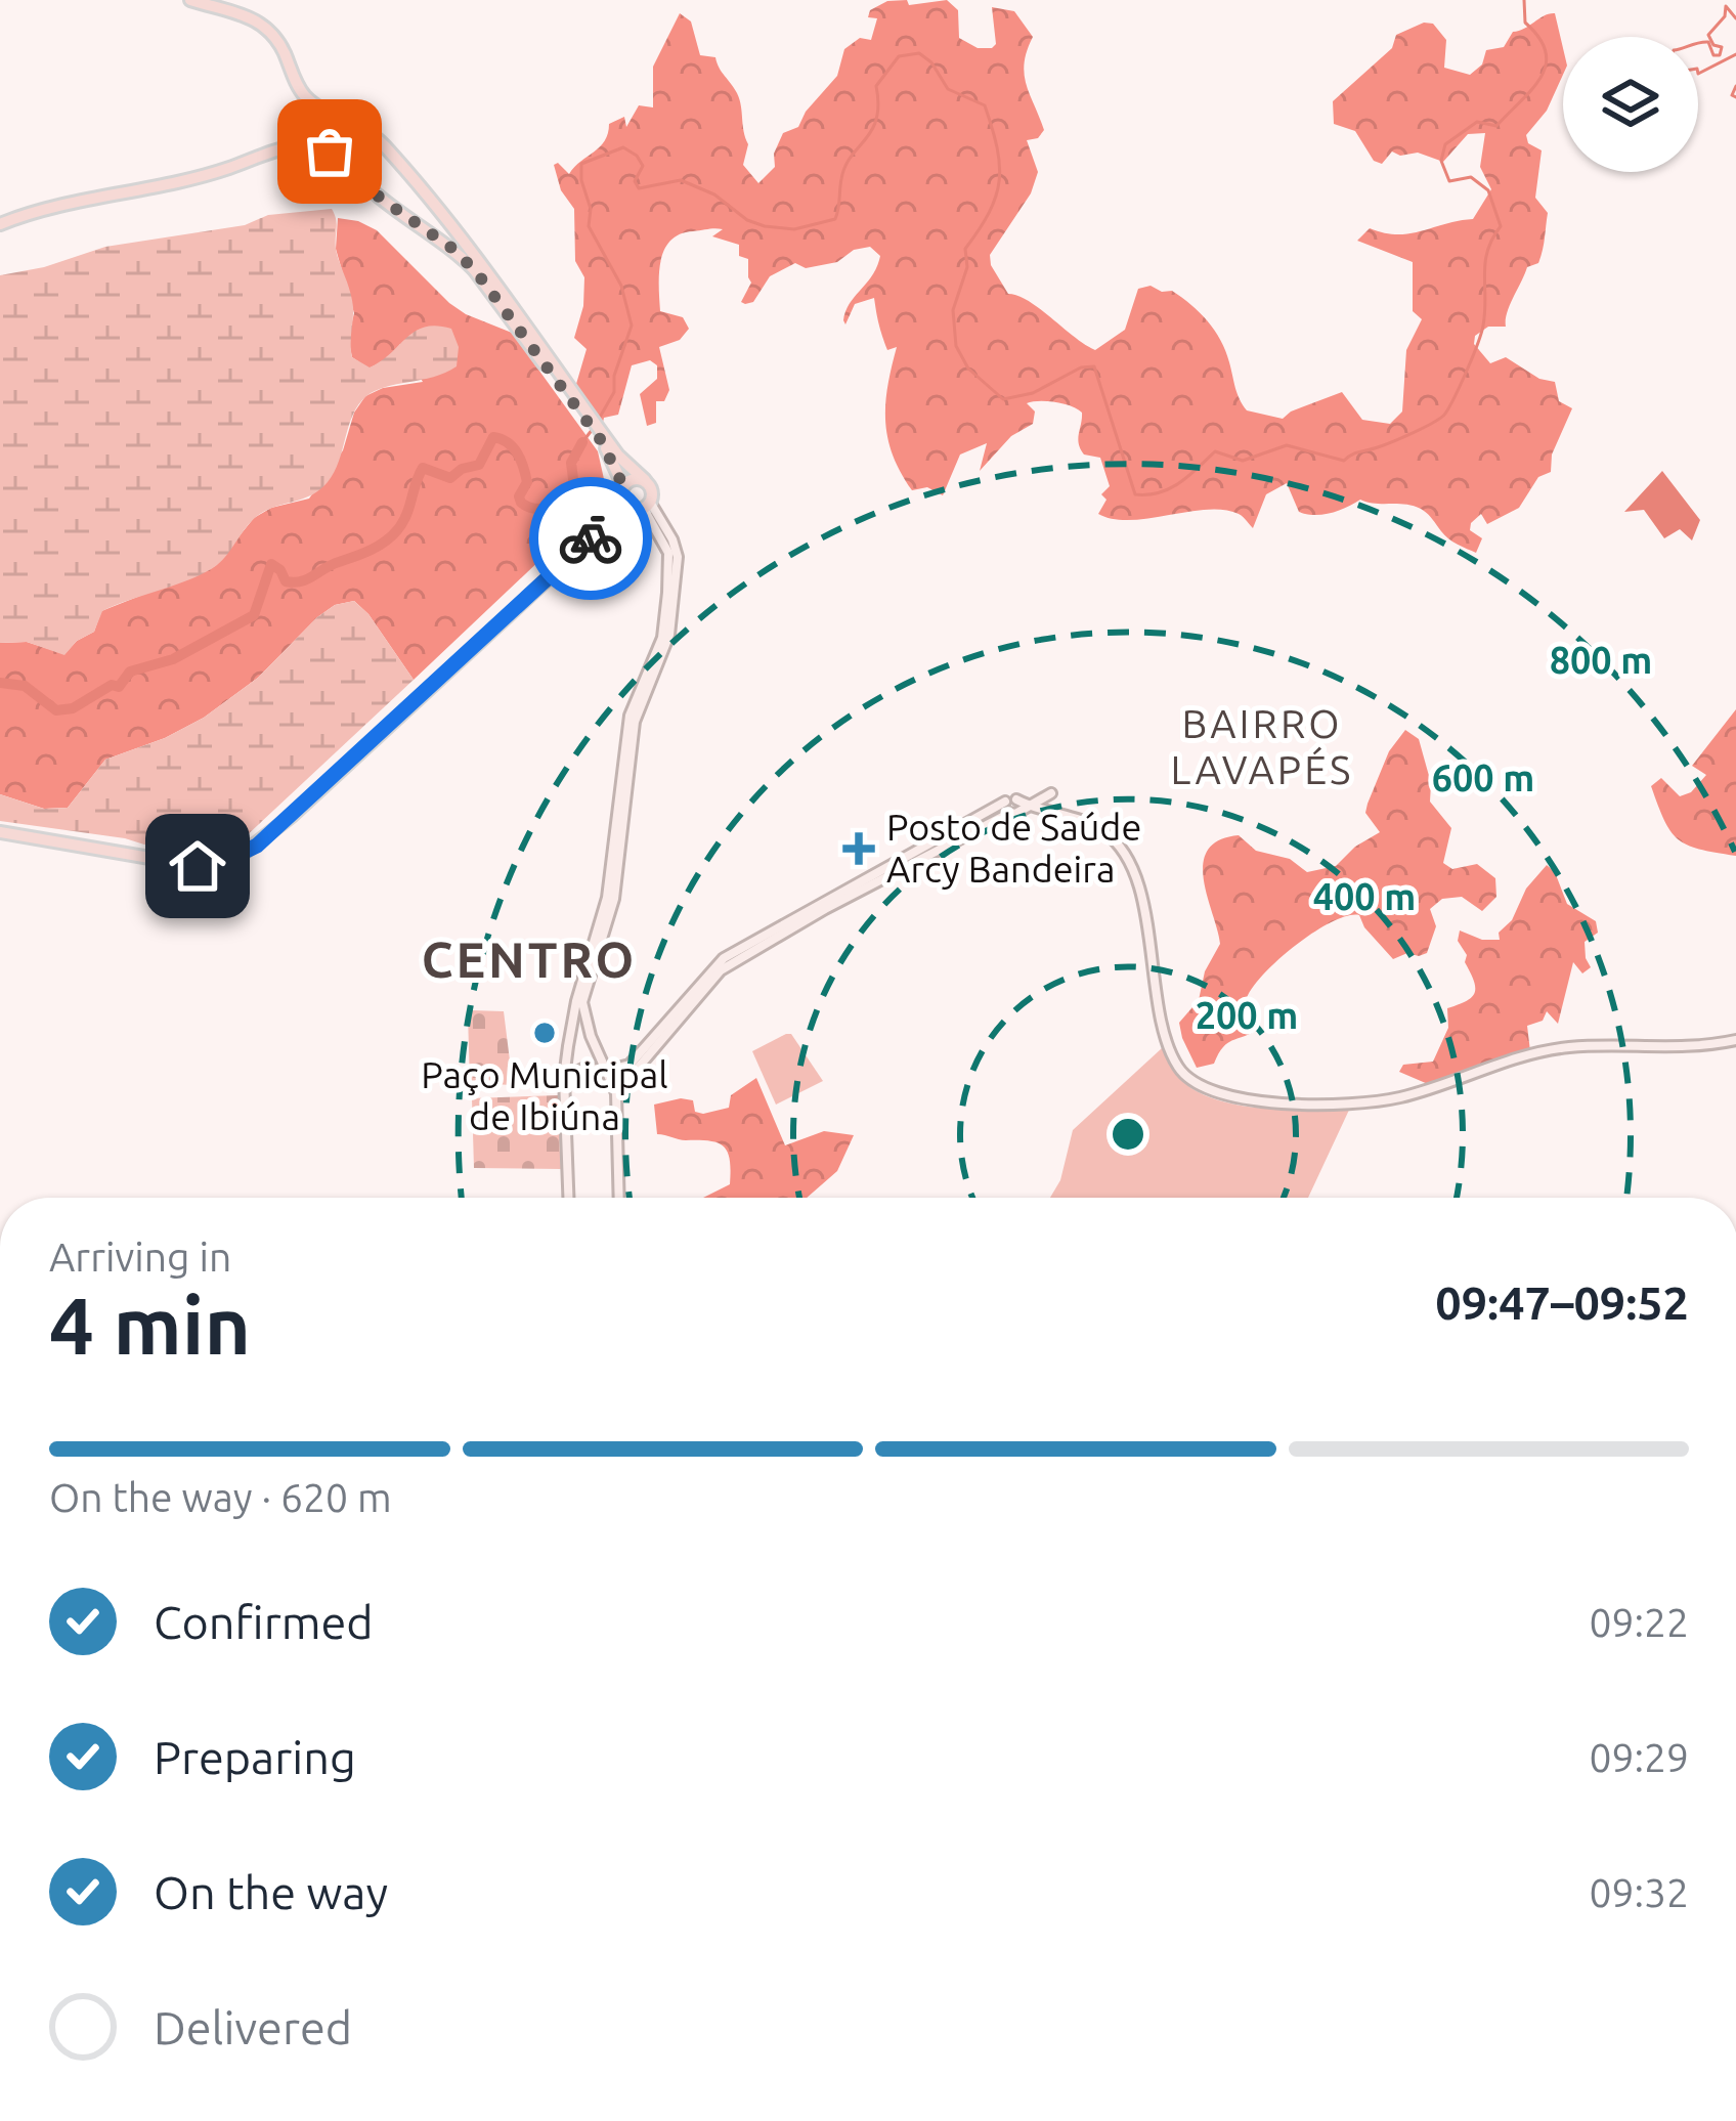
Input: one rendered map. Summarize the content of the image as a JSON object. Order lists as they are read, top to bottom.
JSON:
{
  "districts": ["BAIRRO LAVAPÉS", "CENTRO"],
  "places": {
    "health": ["Posto de Saúde Arcy Bandeira"],
    "other": ["Paço Municipal de Ibiúna"]
  },
  "page": {
    "heading": ["4 min", "Arriving in", "09:47–09:52"],
    "bar": "On the way · 620 m",
    "list": [
      ["Confirmed", "09:22"],
      ["Preparing", "09:29"],
      ["On the way", "09:32"],
      "Delivered"
    ]
  },
  "rings": [
    "800 m",
    "600 m",
    "400 m",
    "200 m"
  ]
}
